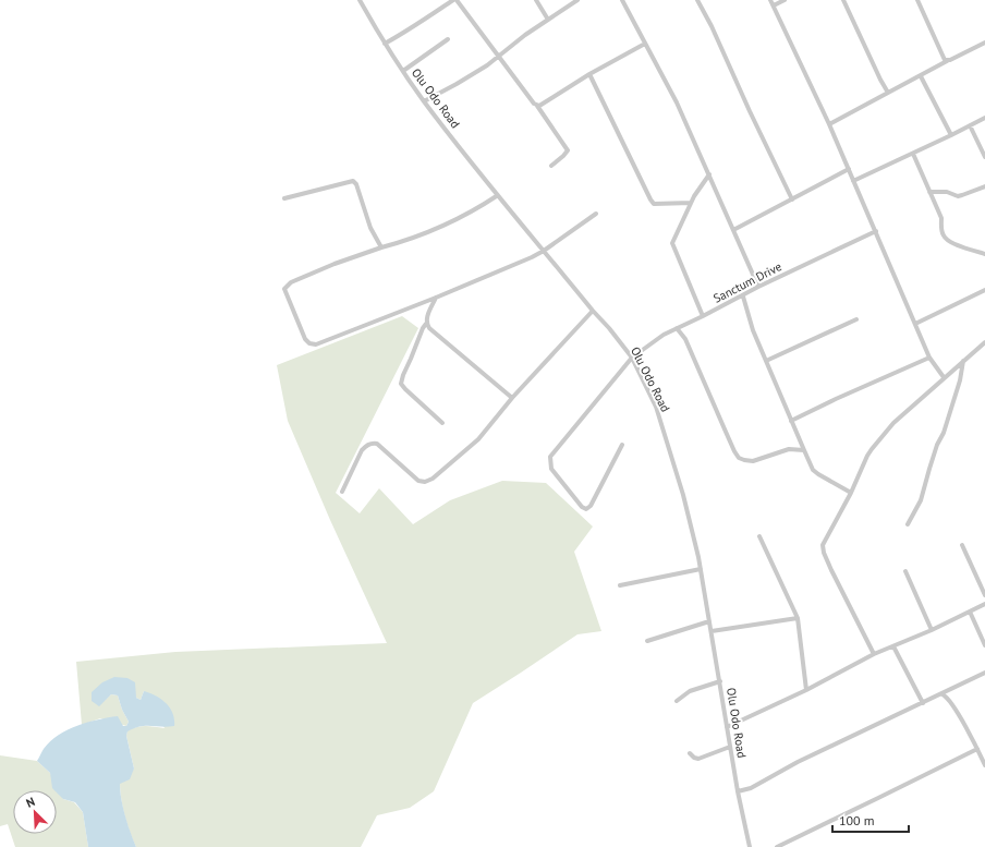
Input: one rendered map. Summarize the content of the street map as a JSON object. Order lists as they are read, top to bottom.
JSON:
{
  "streets": {
    "street": ["Olu Odo Road", "Sanctum Drive"]
  },
  "crossings": [
    ["Olu Odo Road", "Sanctum Drive"]
  ],
  "scale_bar": "100 m",
  "north": "top left"
}
